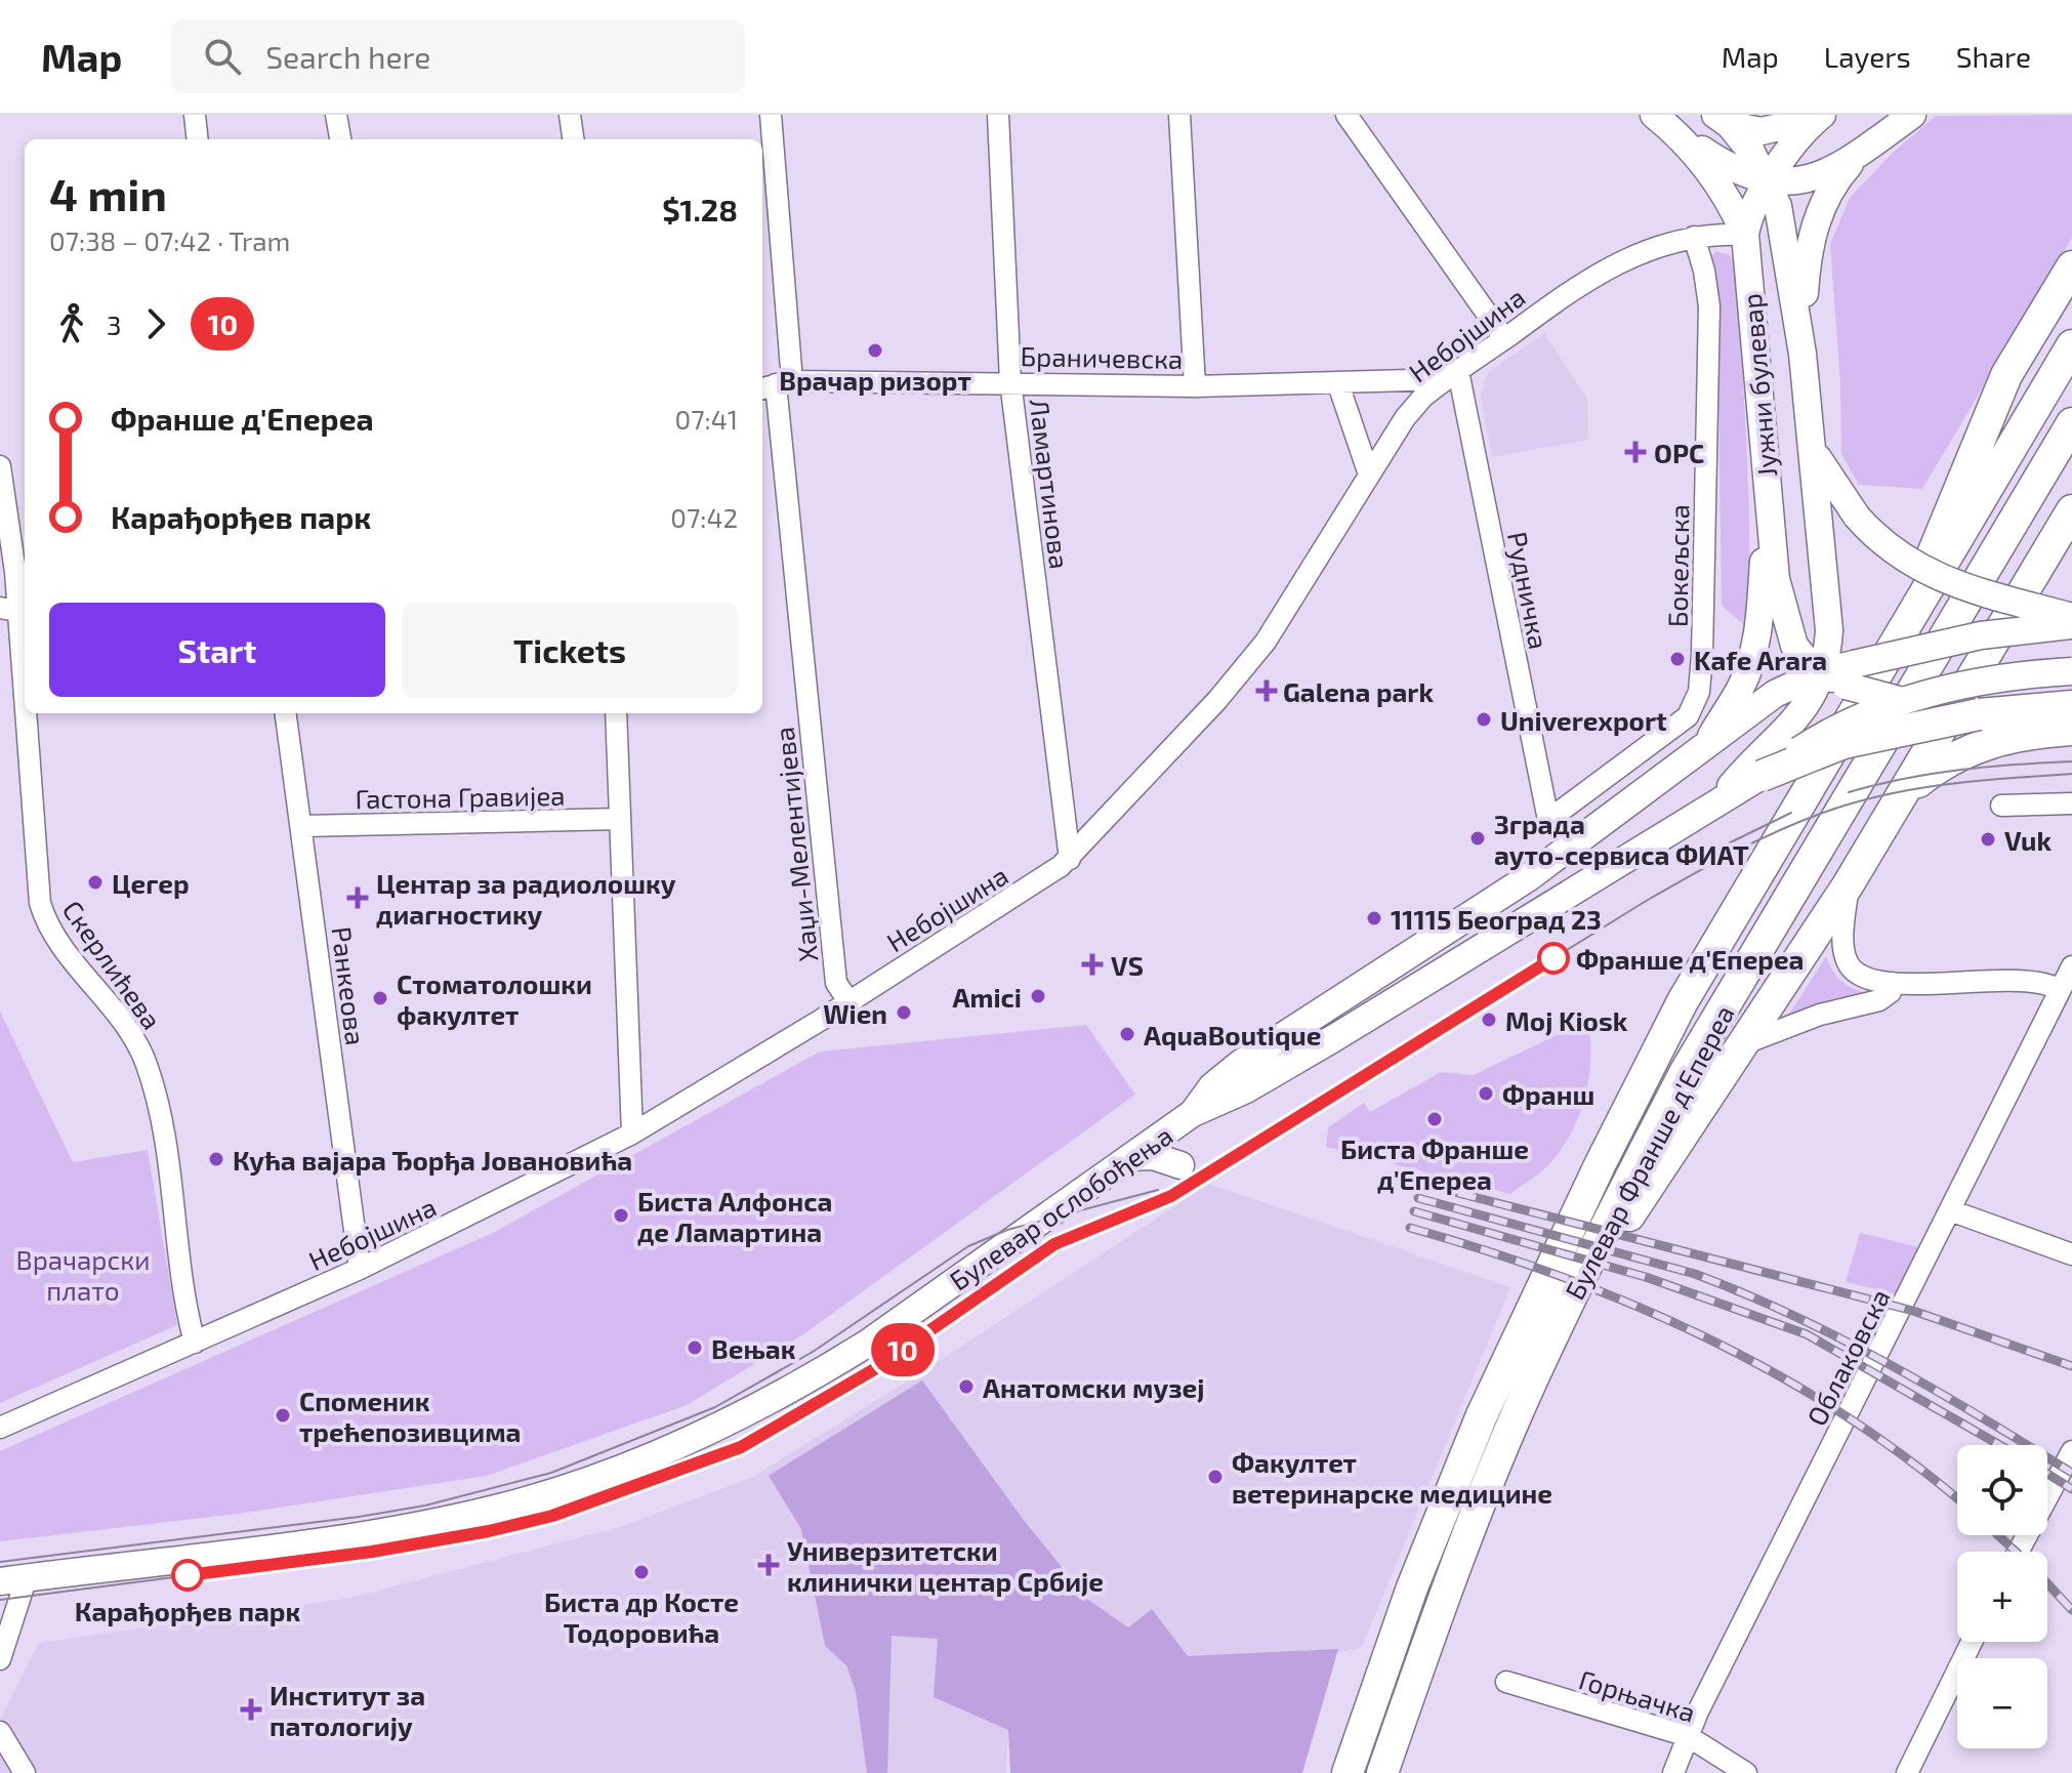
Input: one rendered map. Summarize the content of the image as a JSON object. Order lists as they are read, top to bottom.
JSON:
{
  "streets": {
    "highway": ["Булевар Франше д'Епереа"],
    "main road": ["Јужни булевар", "Булевар ослобођења"],
    "street": [
      "Небојшина",
      "Браничевска",
      "Ламартинова",
      "Бокељска",
      "Рудничка",
      "Гастона Гравијеа",
      "Хаџи-Мелентијева",
      "Скерлићева",
      "Ранкеова",
      "Облаковска",
      "Горњачка"
    ]
  },
  "crossings": [
    ["Небојшина", "Браничевска"],
    ["Небојшина", "Јужни булевар"],
    ["Небојшина", "Ламартинова"],
    ["Небојшина", "Бокељска"],
    ["Небојшина", "Рудничка"],
    ["Небојшина", "Хаџи-Мелентијева"],
    ["Небојшина", "Скерлићева"],
    ["Небојшина", "Ранкеова"],
    ["Браничевска", "Ламартинова"],
    ["Браничевска", "Рудничка"],
    ["Браничевска", "Хаџи-Мелентијева"],
    ["Јужни булевар", "Булевар ослобођења"],
    ["Бокељска", "Рудничка"],
    ["Гастона Гравијеа", "Ранкеова"],
    ["Облаковска", "Горњачка"]
  ],
  "parks": ["Врачарски плато"],
  "places": {
    "other": [
      "Врачар ризорт",
      "Kafe Arara",
      "Univerexport",
      "Зграда ауто-сервиса ФИАТ",
      "Vuk",
      "Цегер",
      "11115 Београд 23",
      "Франше д'Епереа",
      "Amici",
      "Стоматолошки факултет",
      "Wien",
      "Moj Kiosk",
      "AquaBoutique",
      "Франш",
      "Биста Франше д'Епереа",
      "Кућа вајара Ђорђа Јовановића",
      "Биста Алфонса де Ламартина",
      "Вењак",
      "Анатомски музеј",
      "Споменик трећепозивцима",
      "Факултет ветеринарске медицине",
      "Биста др Косте Тодоровића",
      "Карађорђев парк"
    ],
    "health": [
      "ОРС",
      "Galena park",
      "Центар за радиолошку диагностику",
      "VS",
      "Универзитетски клинички центар Србије",
      "Институт за патологију"
    ]
  },
  "lines": ["tram line 10"],
  "page": {
    "header": "Map",
    "search": "Search here",
    "nav": ["Map", "Layers", "Share"],
    "on_map": "10",
    "heading": ["4 min", "07:38 – 07:42 · Tram", "$1.28"],
    "legs": ["3", "10"],
    "list": [
      {
        "name": "Франше д'Епереа",
        "value": "07:41"
      },
      {
        "name": "Карађорђев парк",
        "value": "07:42"
      }
    ],
    "buttons": ["Start", "Tickets"],
    "map_buttons": ["+", "−"]
  }
}
